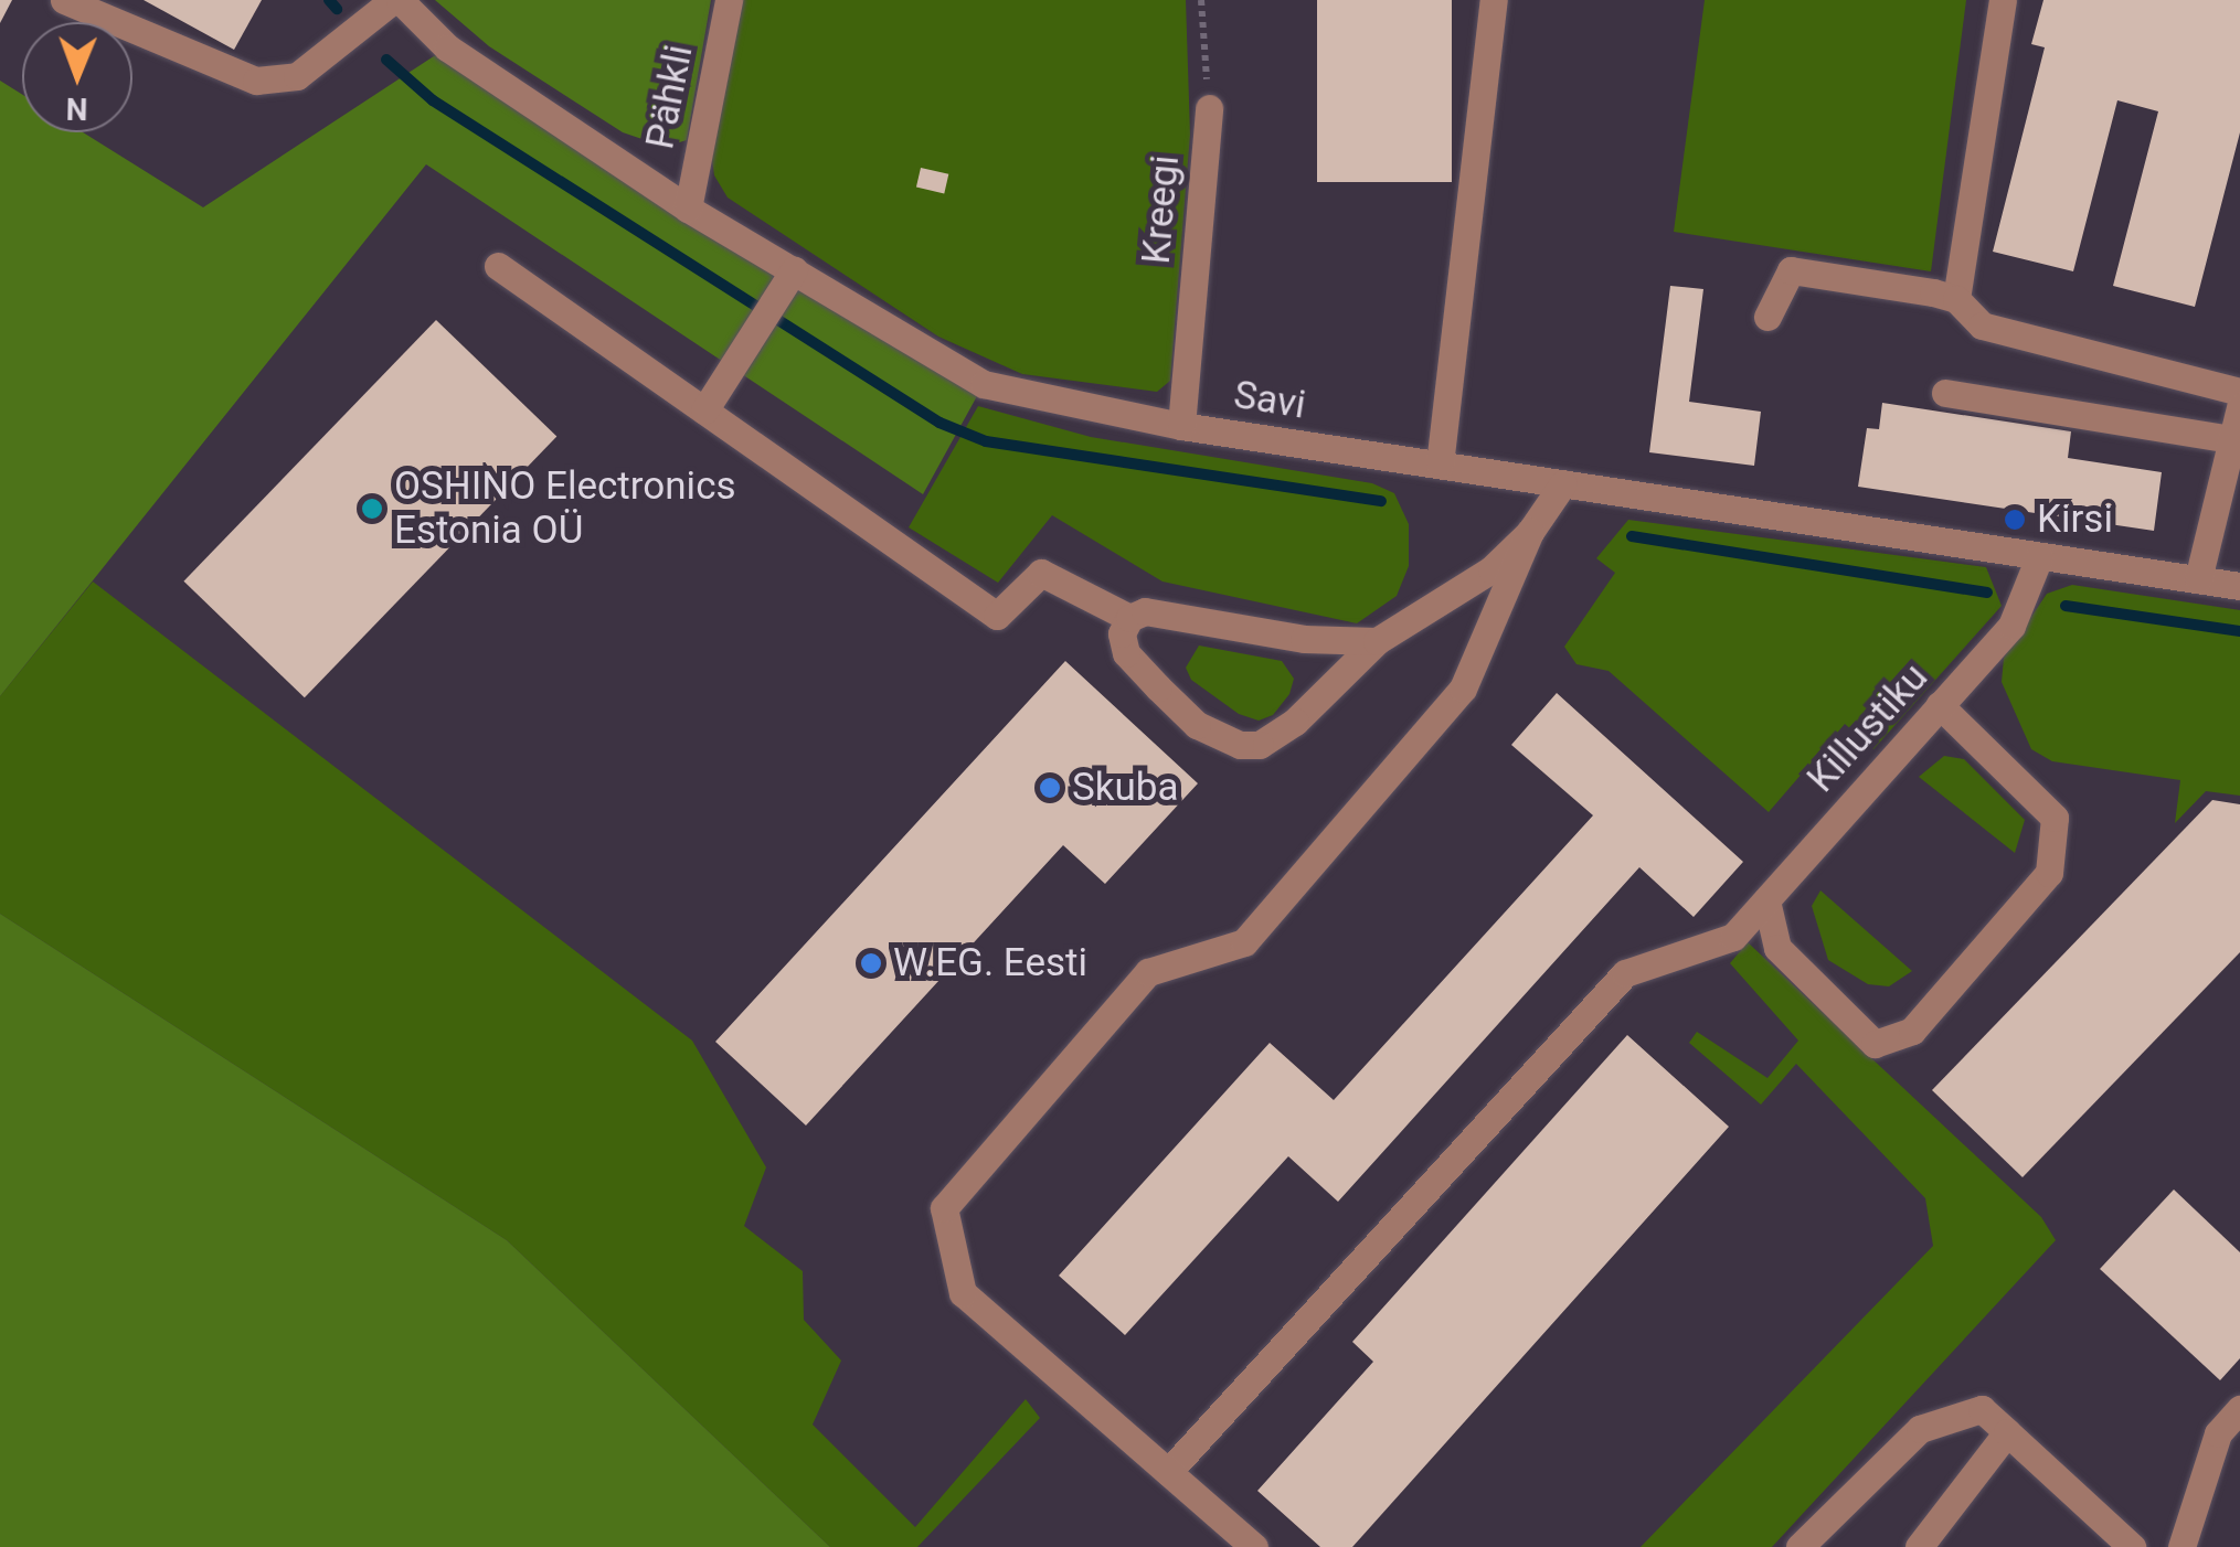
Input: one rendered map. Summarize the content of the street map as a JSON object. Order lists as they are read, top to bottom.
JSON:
{
  "streets": {
    "street": [
      "Pähkli",
      "Kreegi",
      "Savi",
      "Killustiku"
    ]
  },
  "crossings": [
    ["Pähkli", "Savi"],
    ["Kreegi", "Savi"],
    ["Savi", "Killustiku"]
  ],
  "places": [
    "OSHINO Electronics Estonia OÜ",
    "Kirsi",
    "Skuba",
    "W.EG. Eesti"
  ],
  "north": "bottom"
}
